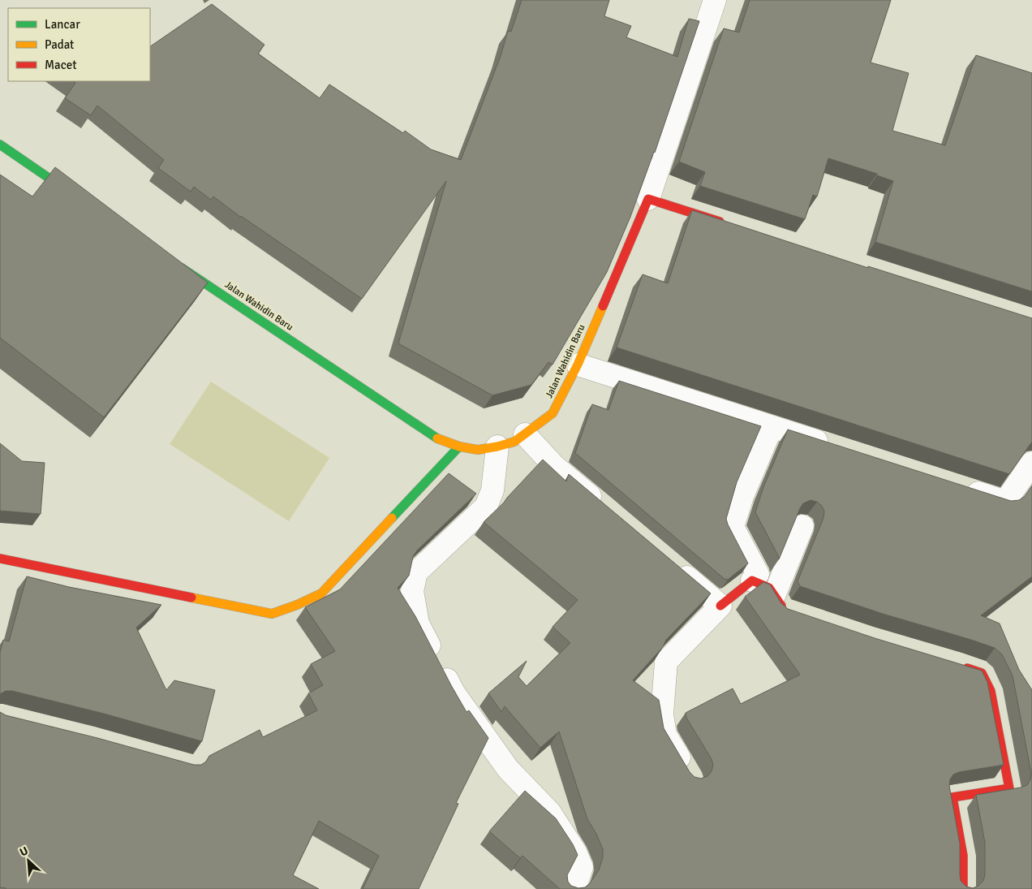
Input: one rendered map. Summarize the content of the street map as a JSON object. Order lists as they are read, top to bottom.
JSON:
{
  "streets": {
    "street": ["Jalan Wahidin Baru"]
  },
  "legend": ["Lancar", "Padat", "Macet"],
  "north": "top left"
}
